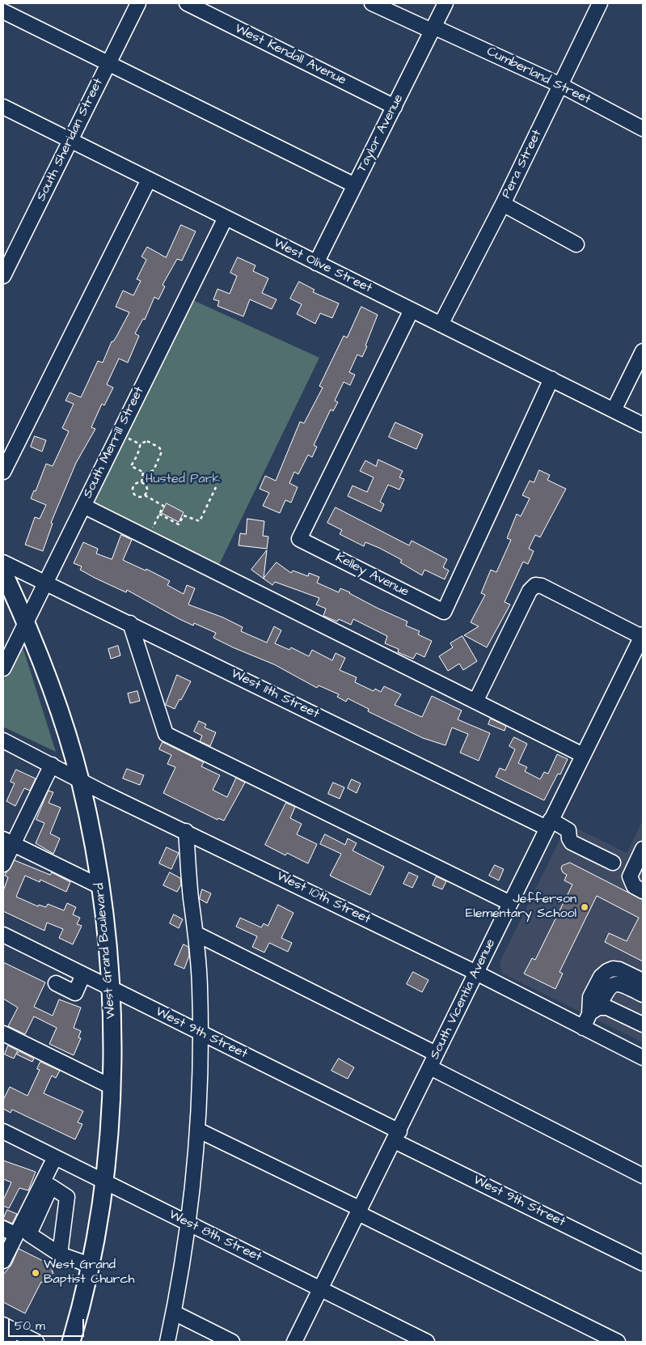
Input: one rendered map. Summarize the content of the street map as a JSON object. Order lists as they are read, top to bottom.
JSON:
{
  "streets": {
    "main road": ["West Grand Boulevard"],
    "street": [
      "West Kendall Avenue",
      "Cumberland Street",
      "Taylor Avenue",
      "South Sheridan Street",
      "Pera Street",
      "West Olive Street",
      "South Merrill Street",
      "Kelley Avenue",
      "West 11th Street",
      "West 10th Street",
      "South Vicentia Avenue",
      "West 9th Street",
      "West 8th Street"
    ]
  },
  "crossings": [
    ["West Kendall Avenue", "Taylor Avenue"],
    ["Cumberland Street", "Taylor Avenue"],
    ["Cumberland Street", "Pera Street"],
    ["Taylor Avenue", "West Olive Street"],
    ["South Sheridan Street", "West Olive Street"],
    ["Pera Street", "West Olive Street"],
    ["West Olive Street", "South Merrill Street"],
    ["West Olive Street", "Kelley Avenue"],
    ["South Merrill Street", "West 11th Street"],
    ["South Merrill Street", "West Grand Boulevard"],
    ["West 11th Street", "South Vicentia Avenue"],
    ["West 10th Street", "West Grand Boulevard"],
    ["West 10th Street", "South Vicentia Avenue"],
    ["West Grand Boulevard", "West 9th Street"],
    ["West Grand Boulevard", "West 8th Street"],
    ["South Vicentia Avenue", "West 9th Street"],
    ["South Vicentia Avenue", "West 8th Street"]
  ],
  "parks": ["Husted Park"],
  "places": ["Jefferson Elementary School", "West Grand Baptist Church"],
  "scale_bar": "50 m"
}
